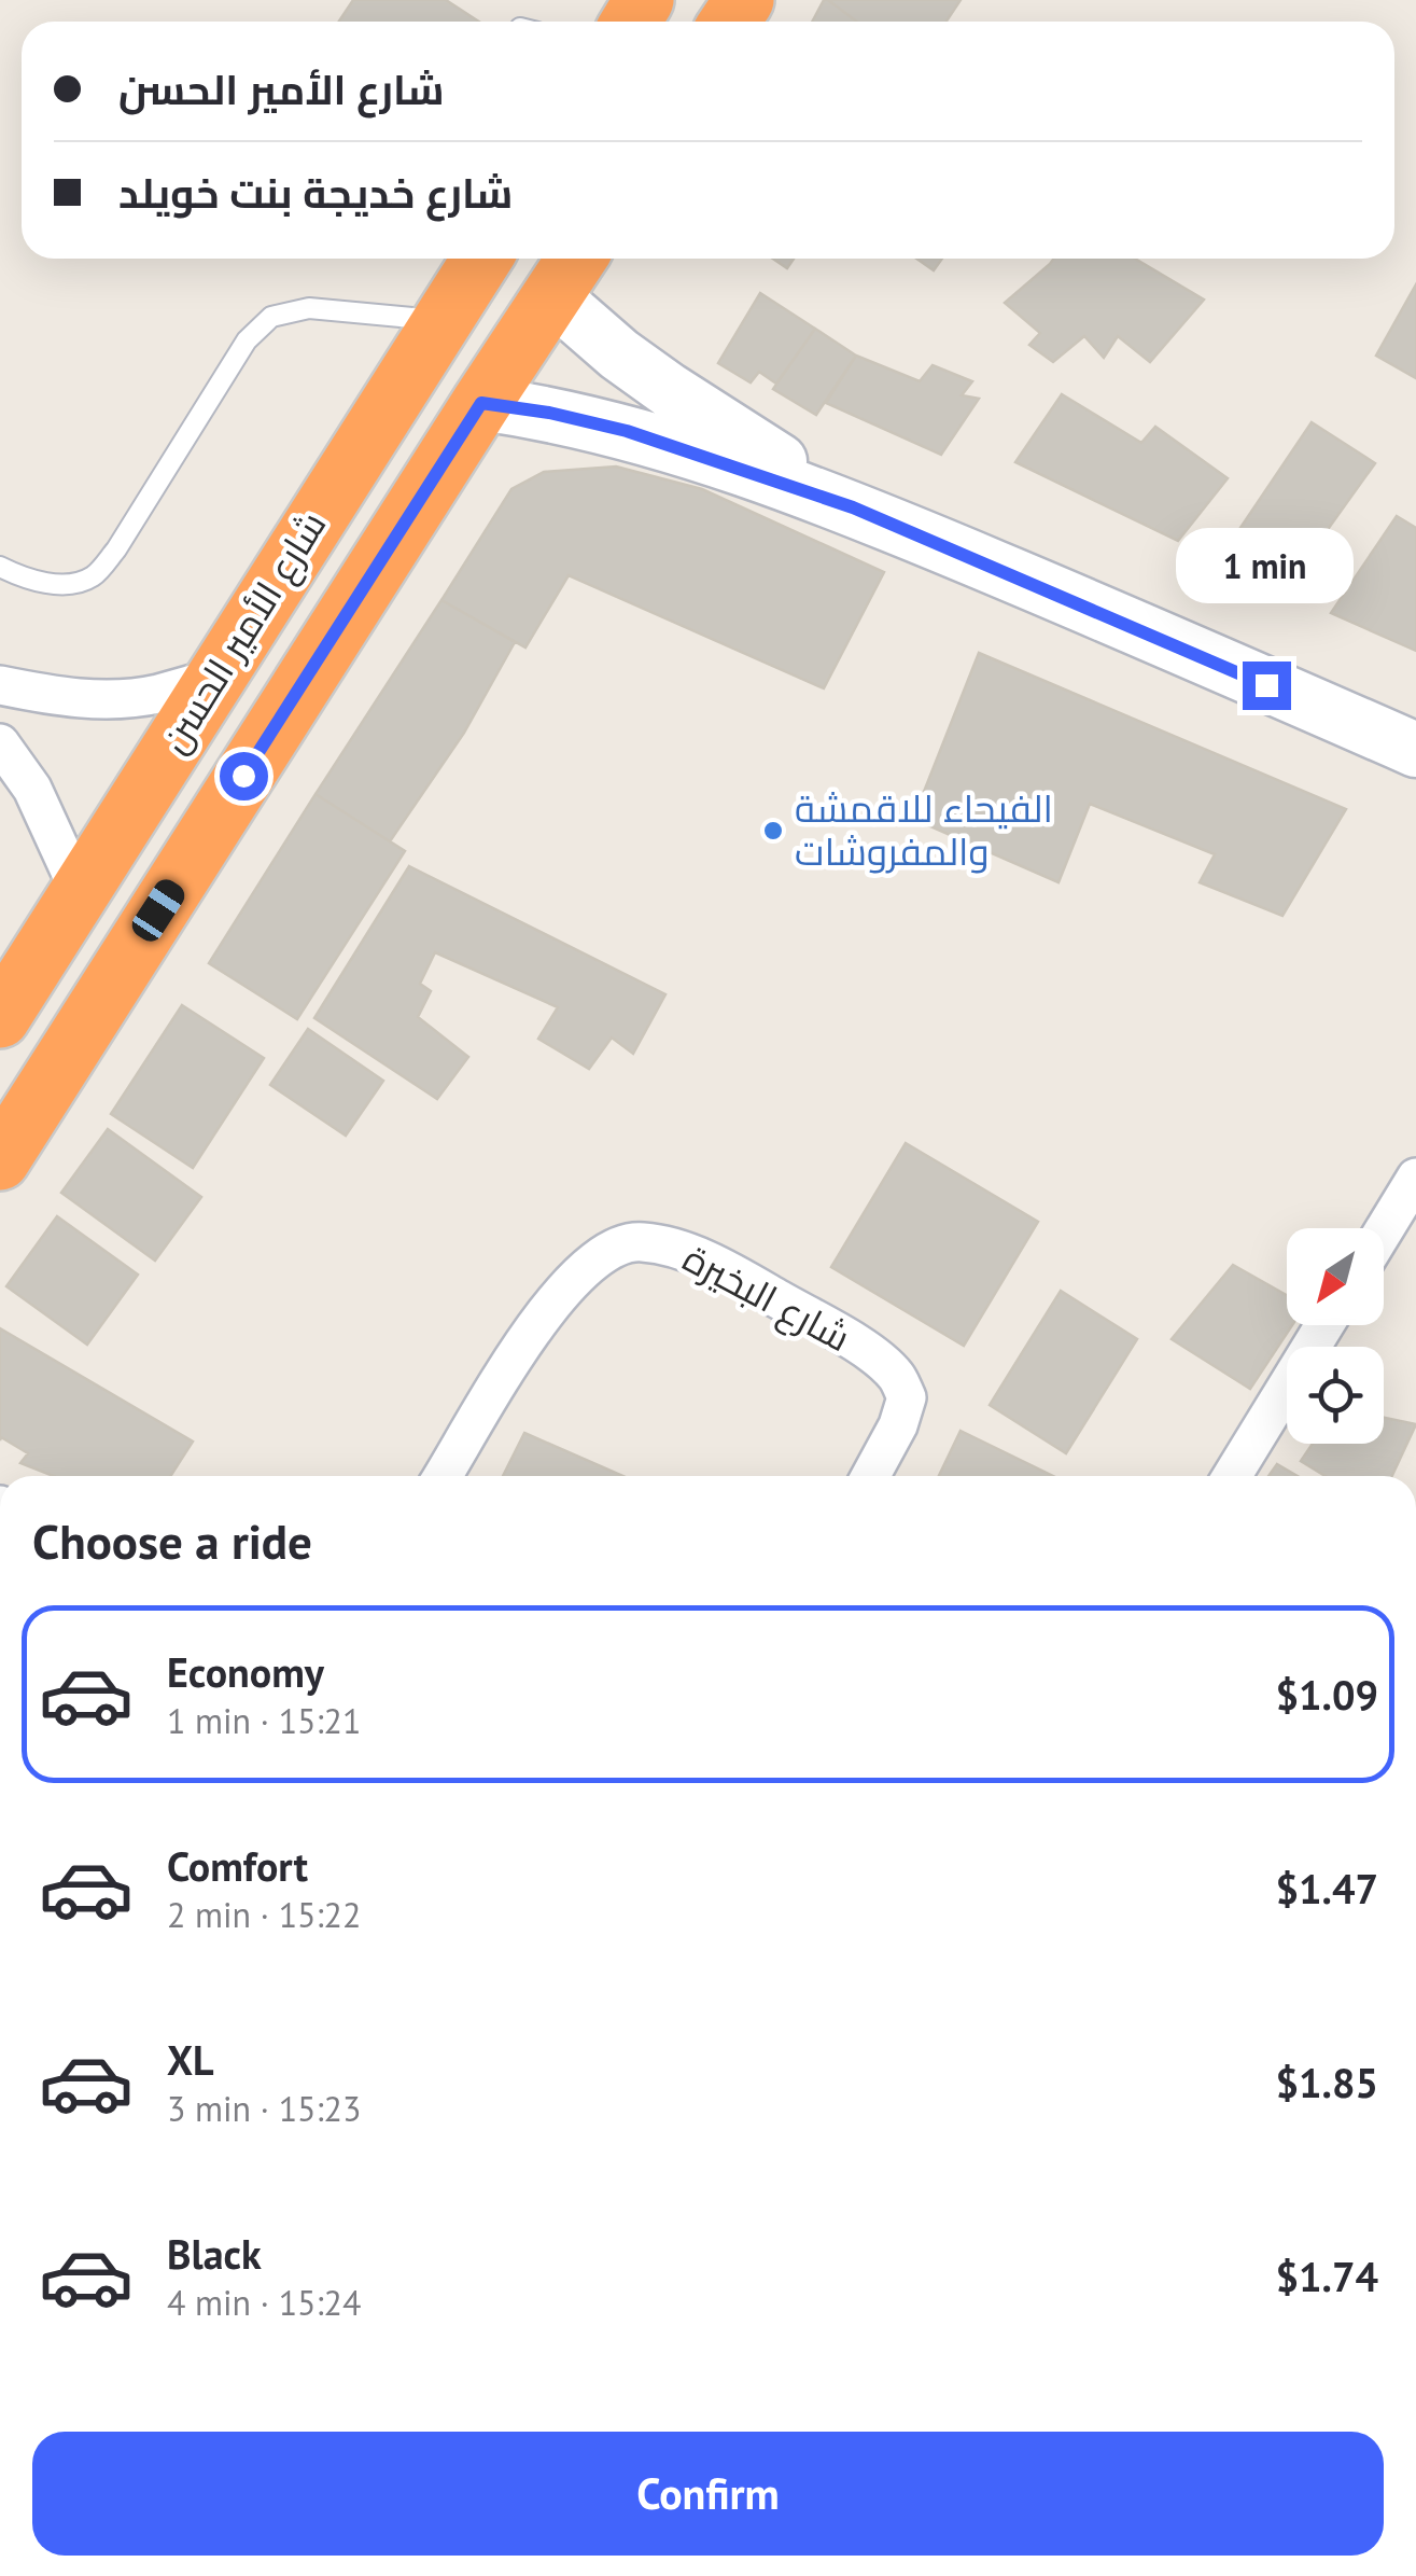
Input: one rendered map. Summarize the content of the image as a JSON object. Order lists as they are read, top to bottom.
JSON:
{
  "streets": {
    "highway": ["شارع الأمير الحسن"],
    "street": ["شارع البخيرة"]
  },
  "places": ["الفيحاء للاقمشة والمفروشات"],
  "north": "bottom left",
  "page": {
    "banner": ["شارع الأمير الحسن", "شارع خديجة بنت خويلد"],
    "bubble": "1 min",
    "heading": "Choose a ride",
    "list": [
      {
        "name": "Economy",
        "note": "1 min · 15:21",
        "value": "$1.09"
      },
      {
        "name": "Comfort",
        "note": "2 min · 15:22",
        "value": "$1.47"
      },
      {
        "name": "XL",
        "note": "3 min · 15:23",
        "value": "$1.85"
      },
      {
        "name": "Black",
        "note": "4 min · 15:24",
        "value": "$1.74"
      }
    ],
    "buttons": "Confirm"
  }
}
